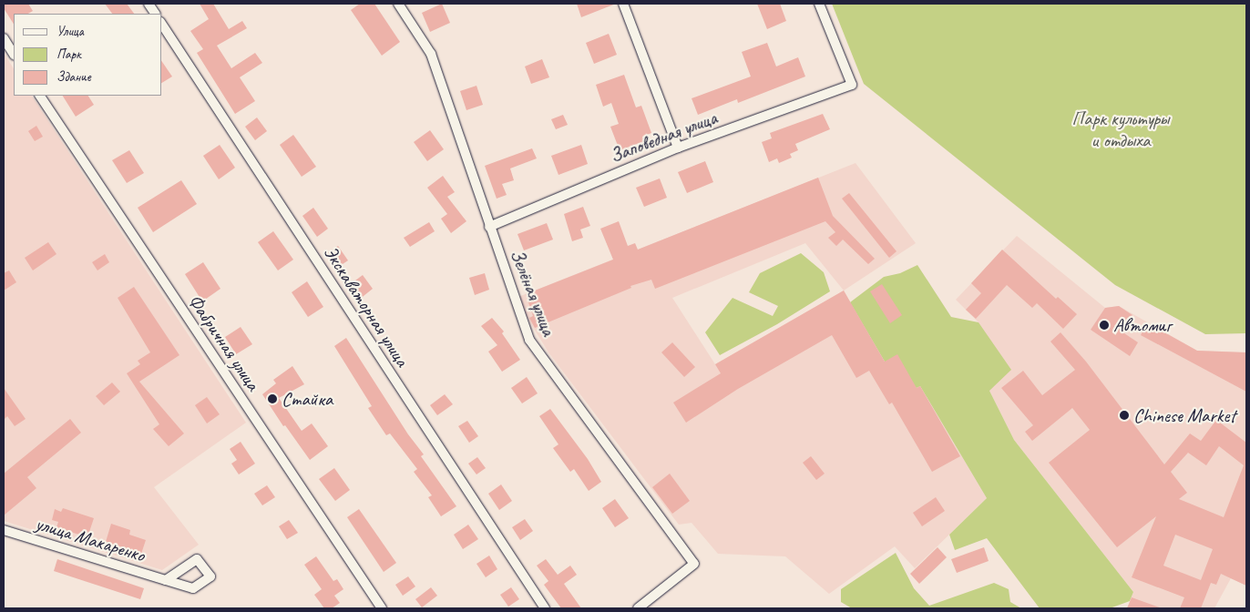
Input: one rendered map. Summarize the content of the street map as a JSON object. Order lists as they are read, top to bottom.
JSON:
{
  "streets": {
    "street": [
      "Заповедная улица",
      "Зелёная улица",
      "Экскаваторная улица",
      "Фабричная улица",
      "улица Макаренко"
    ]
  },
  "crossings": [
    ["Заповедная улица", "Зелёная улица"]
  ],
  "parks": ["Парк культуры и отдыха"],
  "places": ["Автомиг", "Стайка", "Chinese Market"],
  "legend": ["Улица", "Парк", "Здание"]
}
